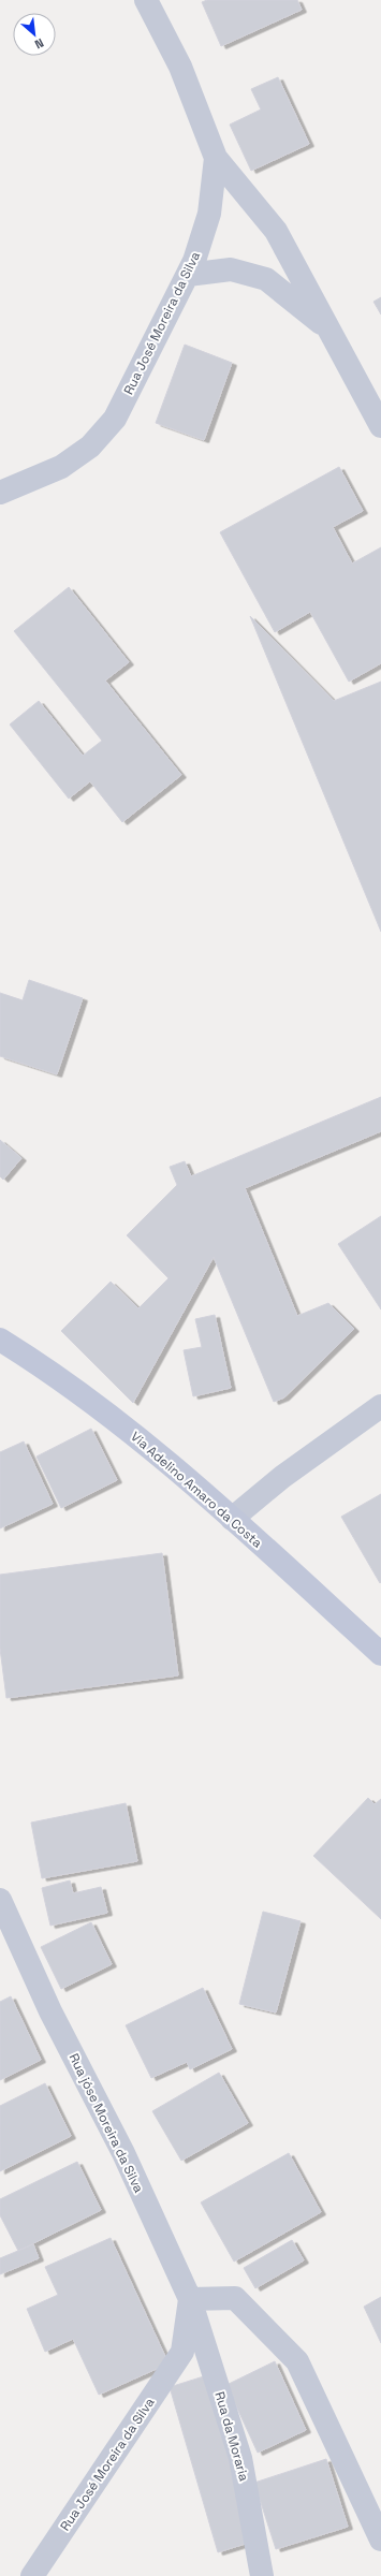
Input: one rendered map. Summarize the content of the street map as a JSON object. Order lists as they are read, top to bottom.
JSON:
{
  "streets": {
    "main road": ["Via Adelino Amaro da Costa"],
    "street": ["Rua José Moreira da Silva", "Rua jóse Moreira da Silva", "Rua da Moraria"]
  },
  "crossings": [
    ["Rua José Moreira da Silva", "Rua jóse Moreira da Silva"],
    ["Rua José Moreira da Silva", "Rua da Moraria"],
    ["Rua jóse Moreira da Silva", "Rua da Moraria"]
  ],
  "north": "bottom right"
}
